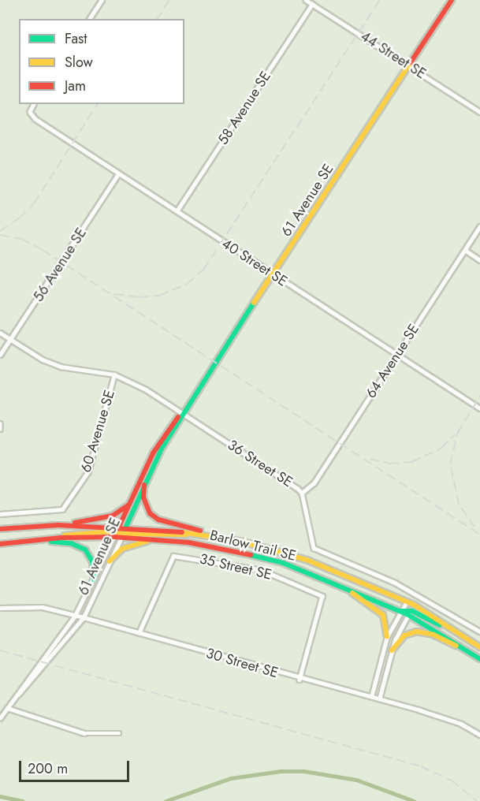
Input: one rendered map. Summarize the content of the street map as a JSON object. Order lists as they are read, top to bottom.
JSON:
{
  "streets": {
    "main road": ["61 Avenue SE", "Barlow Trail SE"],
    "street": [
      "44 Street SE",
      "58 Avenue SE",
      "40 Street SE",
      "56 Avenue SE",
      "64 Avenue SE",
      "60 Avenue SE",
      "36 Street SE",
      "35 Street SE",
      "30 Street SE"
    ]
  },
  "crossings": [
    ["44 Street SE", "58 Avenue SE"],
    ["44 Street SE", "61 Avenue SE"],
    ["58 Avenue SE", "40 Street SE"],
    ["61 Avenue SE", "40 Street SE"],
    ["61 Avenue SE", "36 Street SE"],
    ["61 Avenue SE", "Barlow Trail SE"],
    ["61 Avenue SE", "30 Street SE"],
    ["40 Street SE", "56 Avenue SE"],
    ["40 Street SE", "64 Avenue SE"],
    ["56 Avenue SE", "36 Street SE"],
    ["64 Avenue SE", "36 Street SE"],
    ["60 Avenue SE", "36 Street SE"],
    ["35 Street SE", "30 Street SE"]
  ],
  "legend": ["Fast", "Slow", "Jam"],
  "scale_bar": "200 m"
}
